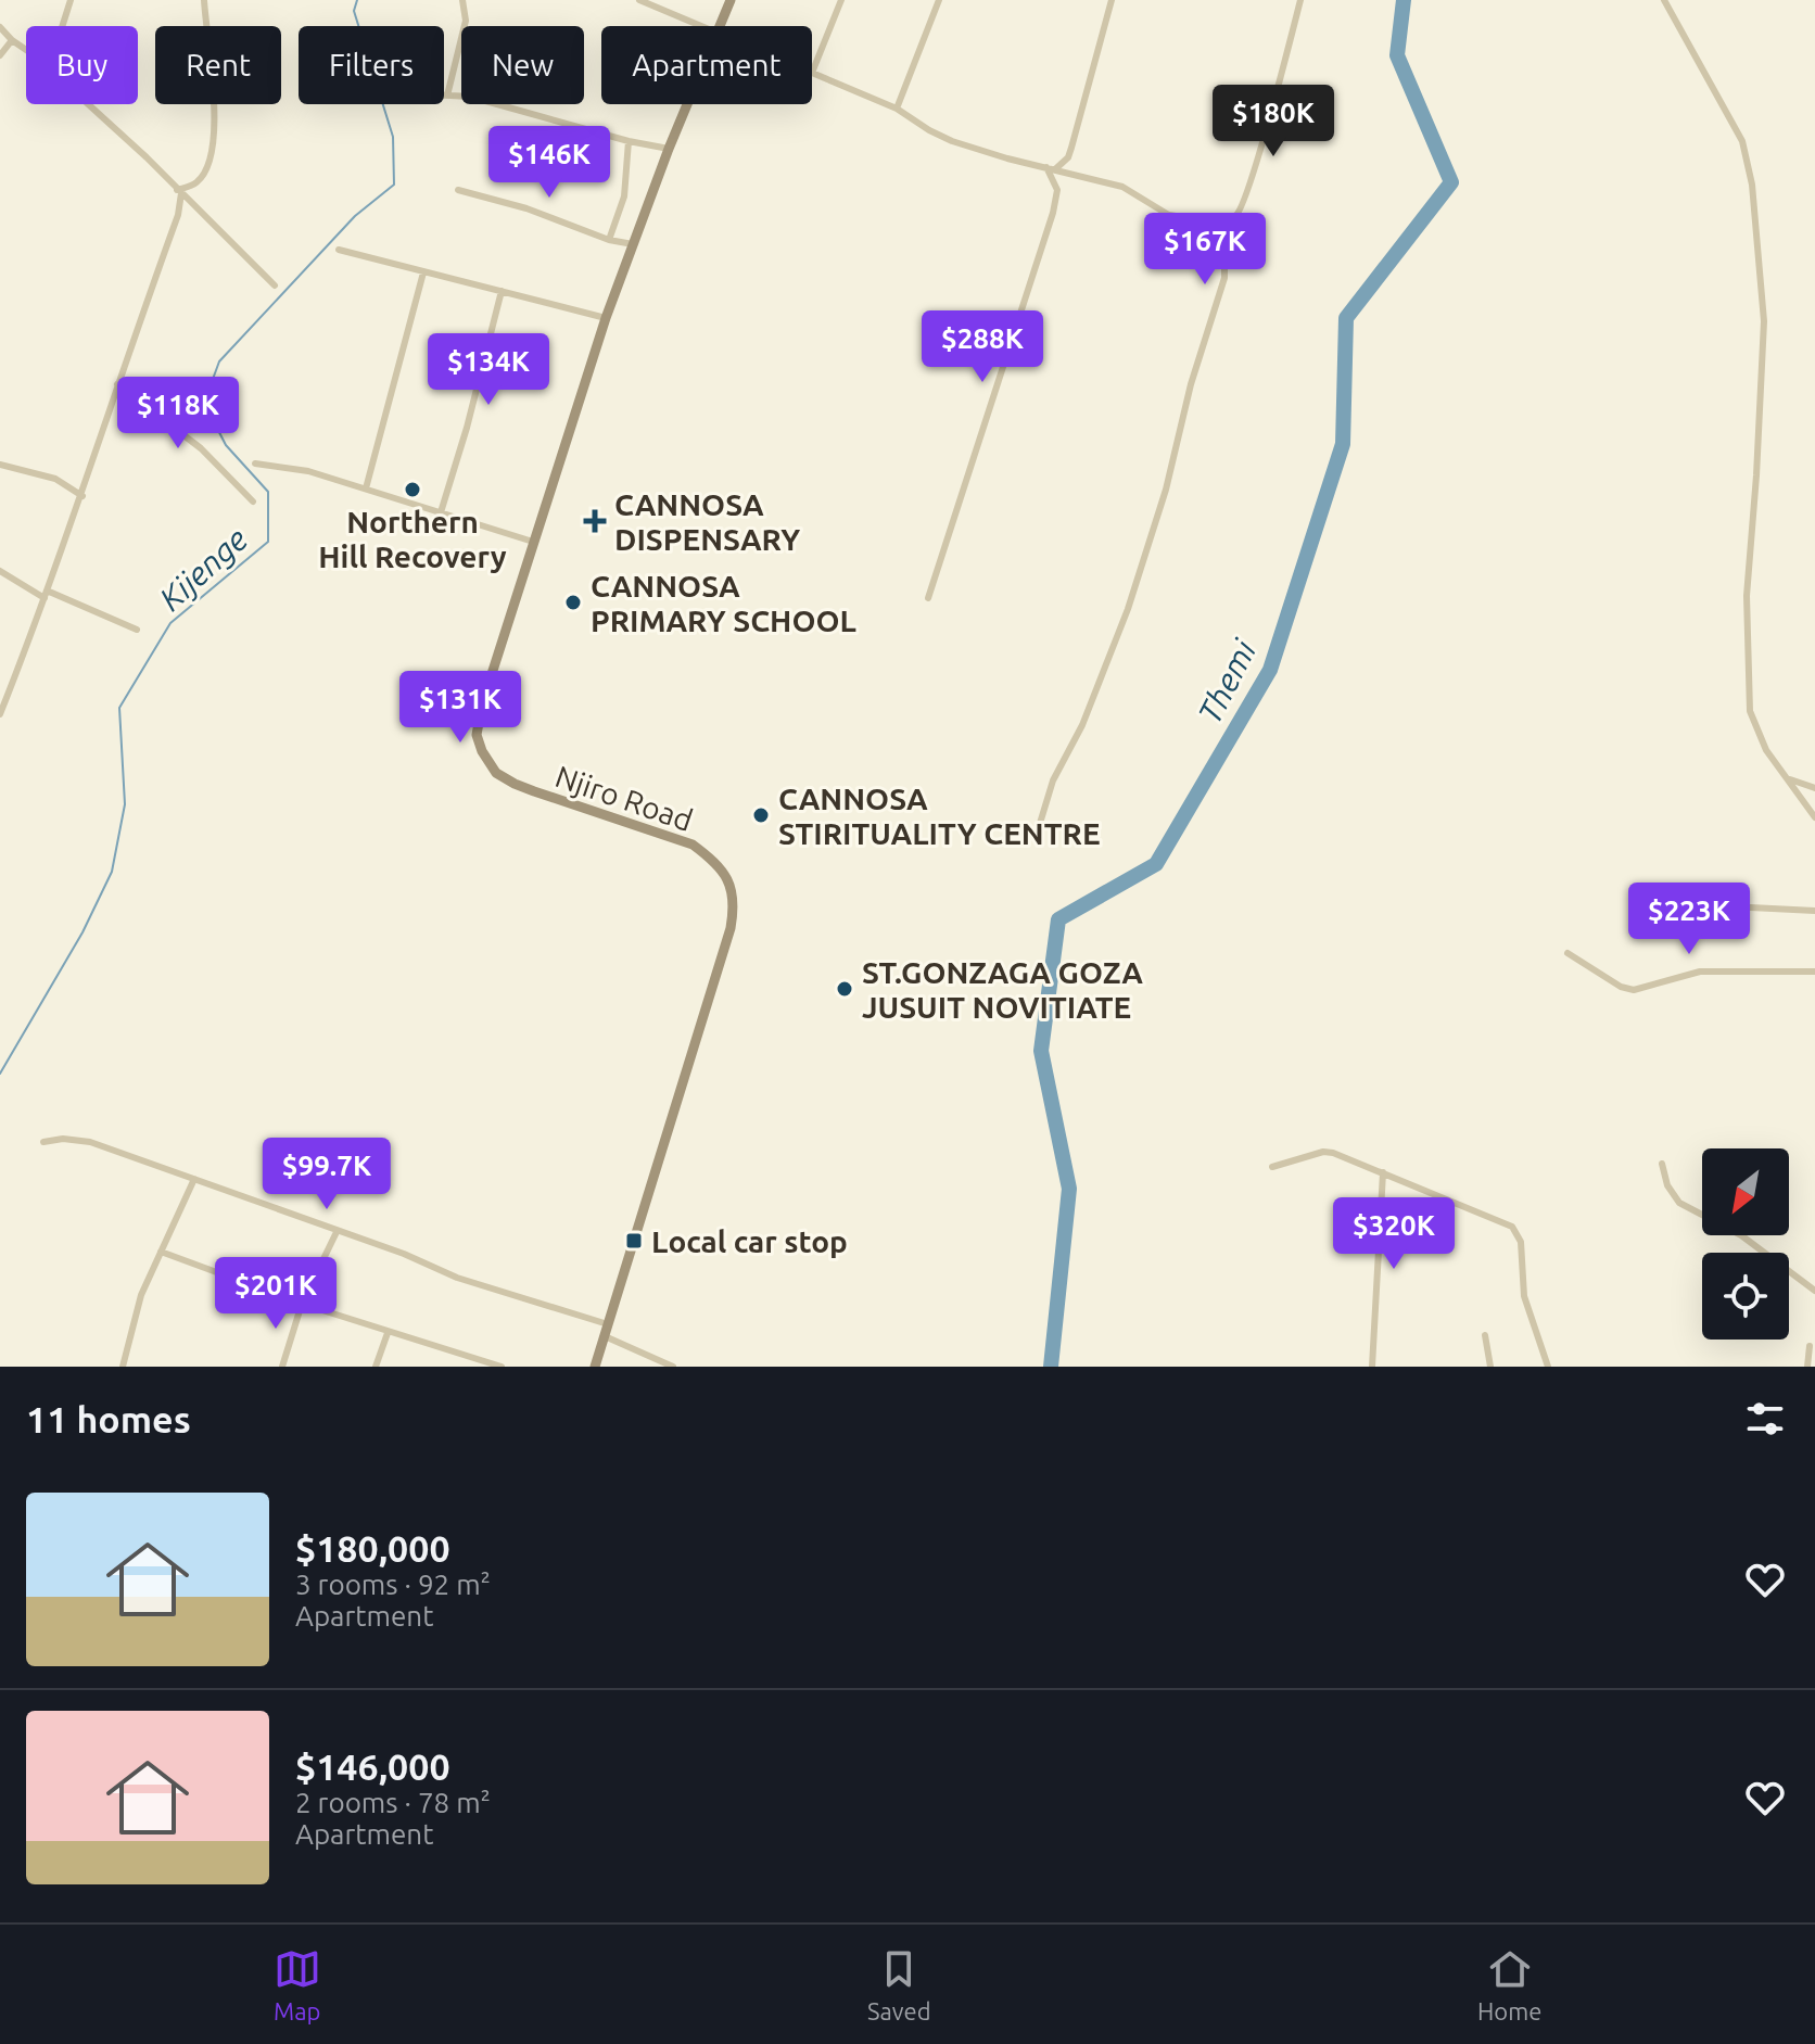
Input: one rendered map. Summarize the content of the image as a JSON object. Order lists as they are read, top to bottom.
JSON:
{
  "streets": {
    "street": ["Njiro Road"]
  },
  "water": ["Kijenge", "Themi"],
  "places": {
    "other": [
      "Northern Hill Recovery",
      "CANNOSA PRIMARY SCHOOL",
      "CANNOSA STIRITUALITY CENTRE",
      "ST.GONZAGA GOZA JUSUIT NOVITIATE"
    ],
    "health": ["CANNOSA DISPENSARY"],
    "transit": ["Local car stop"]
  },
  "north": "bottom left",
  "page": {
    "chip": [
      "Buy",
      "Rent",
      "Filters",
      "New",
      "Apartment"
    ],
    "price": [
      "$180K",
      "$146K",
      "$167K",
      "$288K",
      "$134K",
      "$118K",
      "$131K",
      "$223K",
      "$99.7K",
      "$320K",
      "$201K"
    ],
    "heading": "11 homes",
    "list": [
      {
        "name": "$180,000",
        "note": "3 rooms · 92 m² · Apartment"
      },
      {
        "name": "$146,000",
        "note": "2 rooms · 78 m² · Apartment"
      }
    ],
    "tabs": ["Map", "Saved", "Home"]
  }
}
